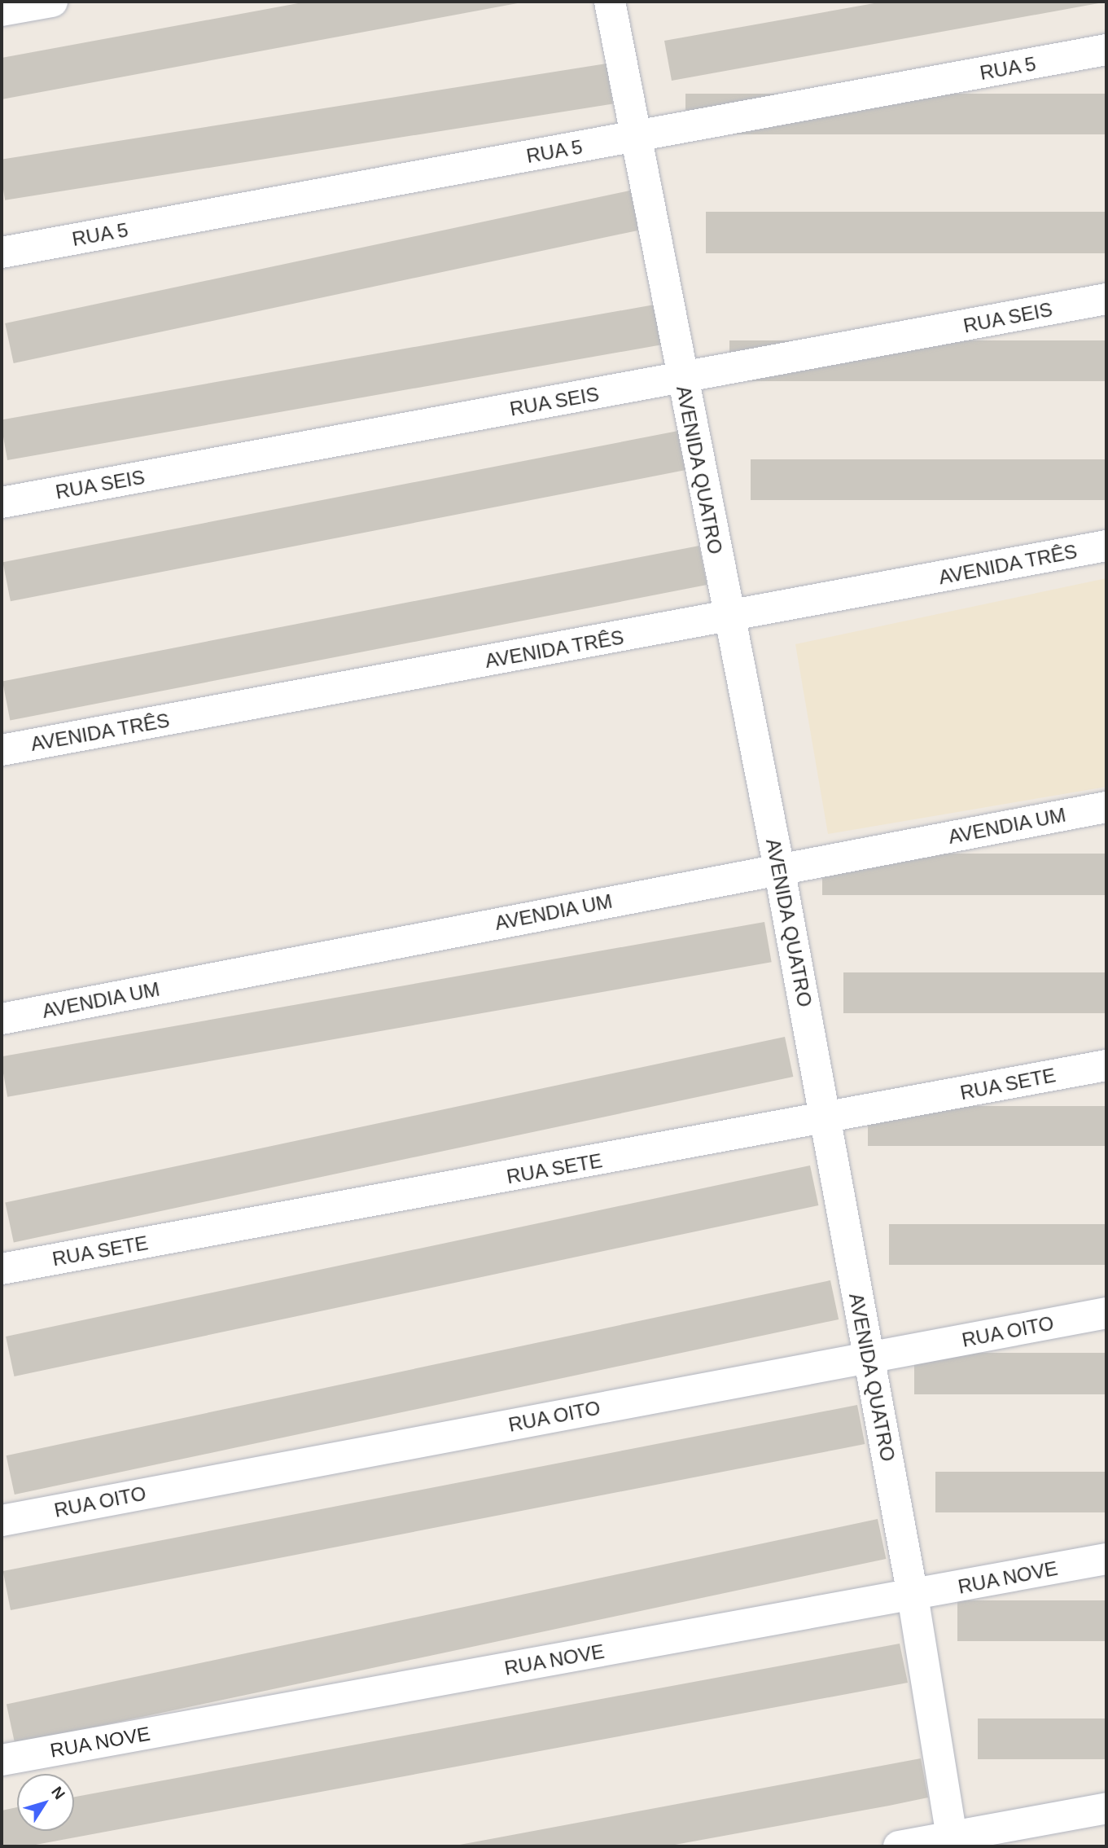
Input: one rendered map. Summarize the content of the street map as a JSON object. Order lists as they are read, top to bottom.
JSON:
{
  "streets": {
    "street": [
      "RUA 5",
      "RUA SEIS",
      "AVENIDA QUATRO",
      "AVENIDA TRÊS",
      "AVENDIA UM",
      "RUA SETE",
      "RUA OITO",
      "RUA NOVE"
    ]
  },
  "crossings": [
    ["RUA 5", "AVENIDA QUATRO"],
    ["RUA SEIS", "AVENIDA QUATRO"],
    ["AVENIDA QUATRO", "AVENIDA TRÊS"],
    ["AVENIDA QUATRO", "AVENDIA UM"],
    ["AVENIDA QUATRO", "RUA SETE"],
    ["AVENIDA QUATRO", "RUA OITO"],
    ["AVENIDA QUATRO", "RUA NOVE"]
  ],
  "north": "top right"
}
